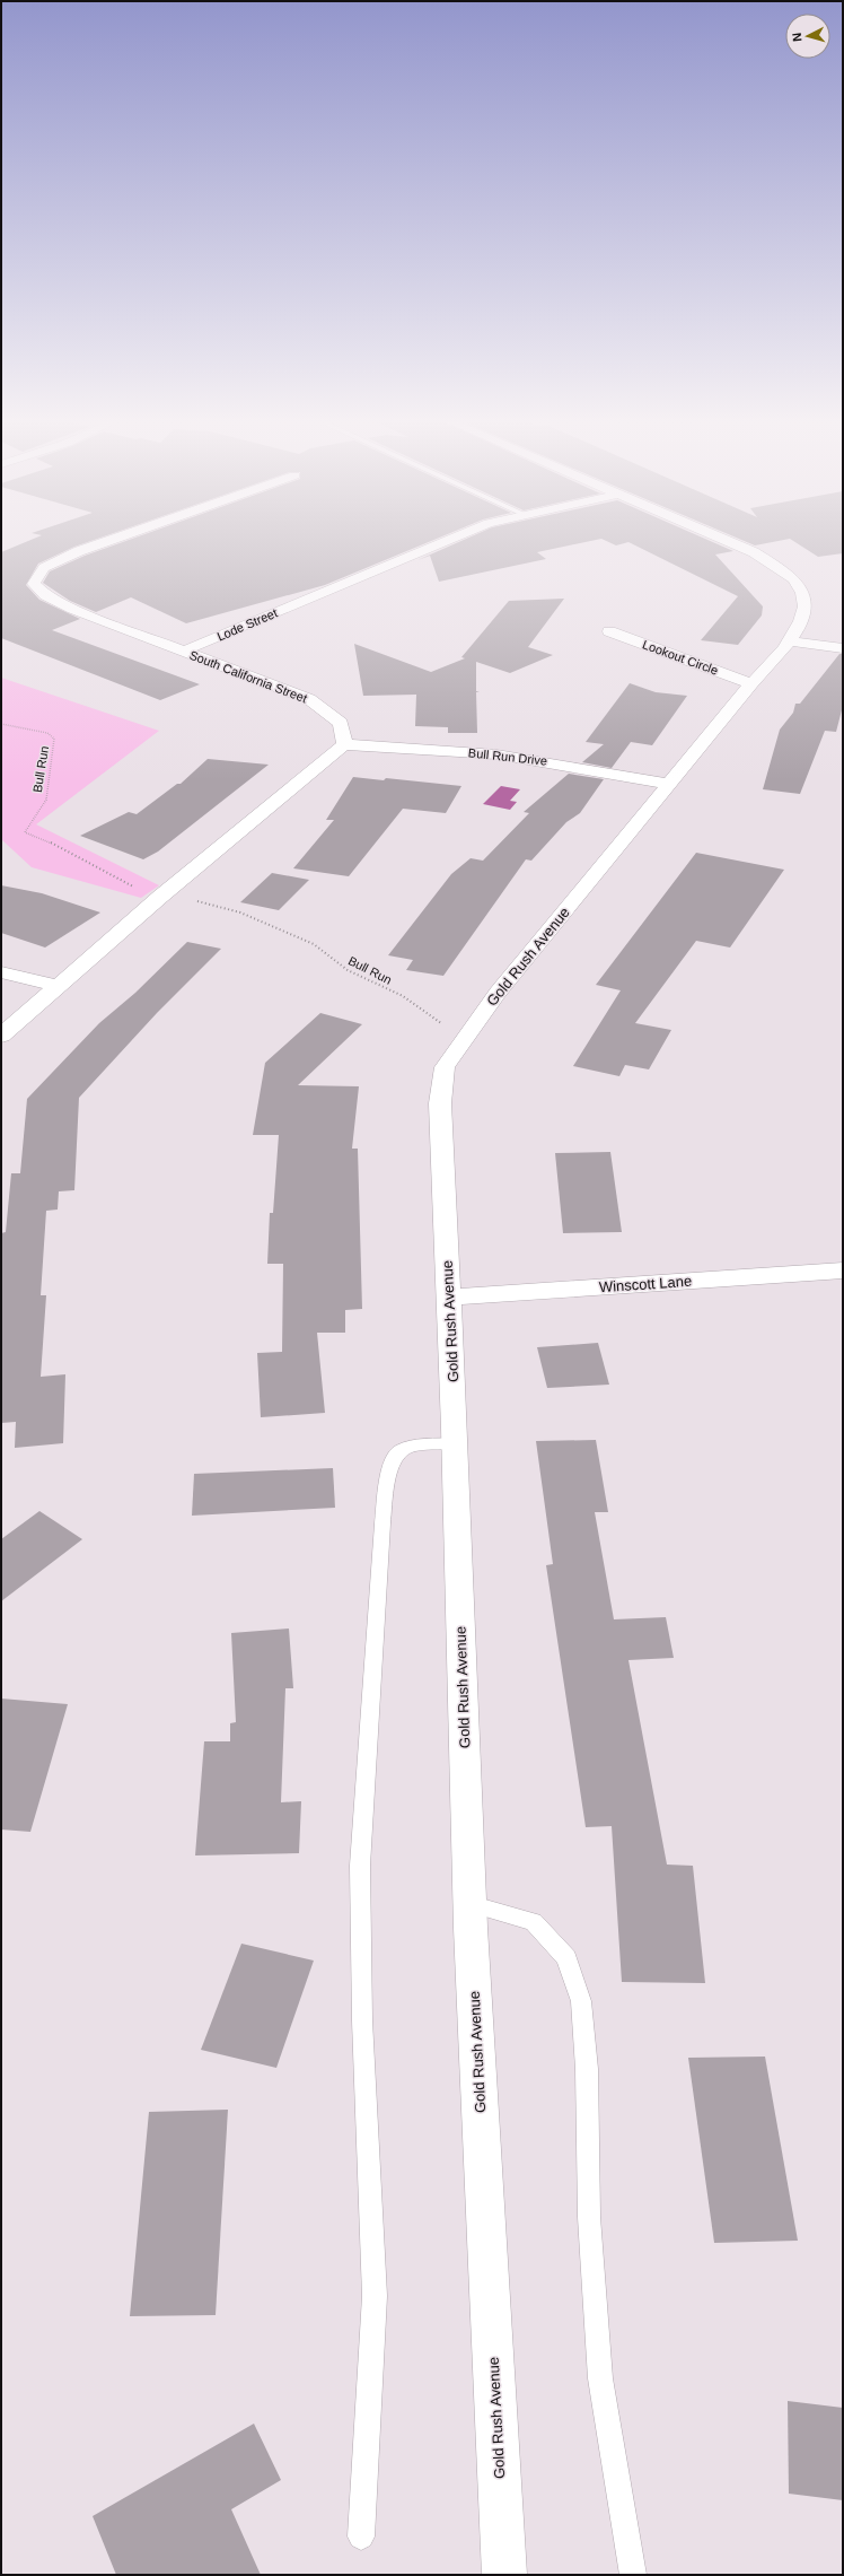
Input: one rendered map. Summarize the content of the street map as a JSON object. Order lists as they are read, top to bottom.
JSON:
{
  "streets": {
    "street": [
      "Lode Street",
      "Lookout Circle",
      "South California Street",
      "Bull Run Drive",
      "Gold Rush Avenue",
      "Winscott Lane"
    ],
    "path": ["Bull Run"]
  },
  "crossings": [
    ["Lode Street", "South California Street"],
    ["Lookout Circle", "Gold Rush Avenue"],
    ["South California Street", "Bull Run Drive"],
    ["Bull Run Drive", "Gold Rush Avenue"],
    ["Gold Rush Avenue", "Winscott Lane"]
  ],
  "north": "left"
}
